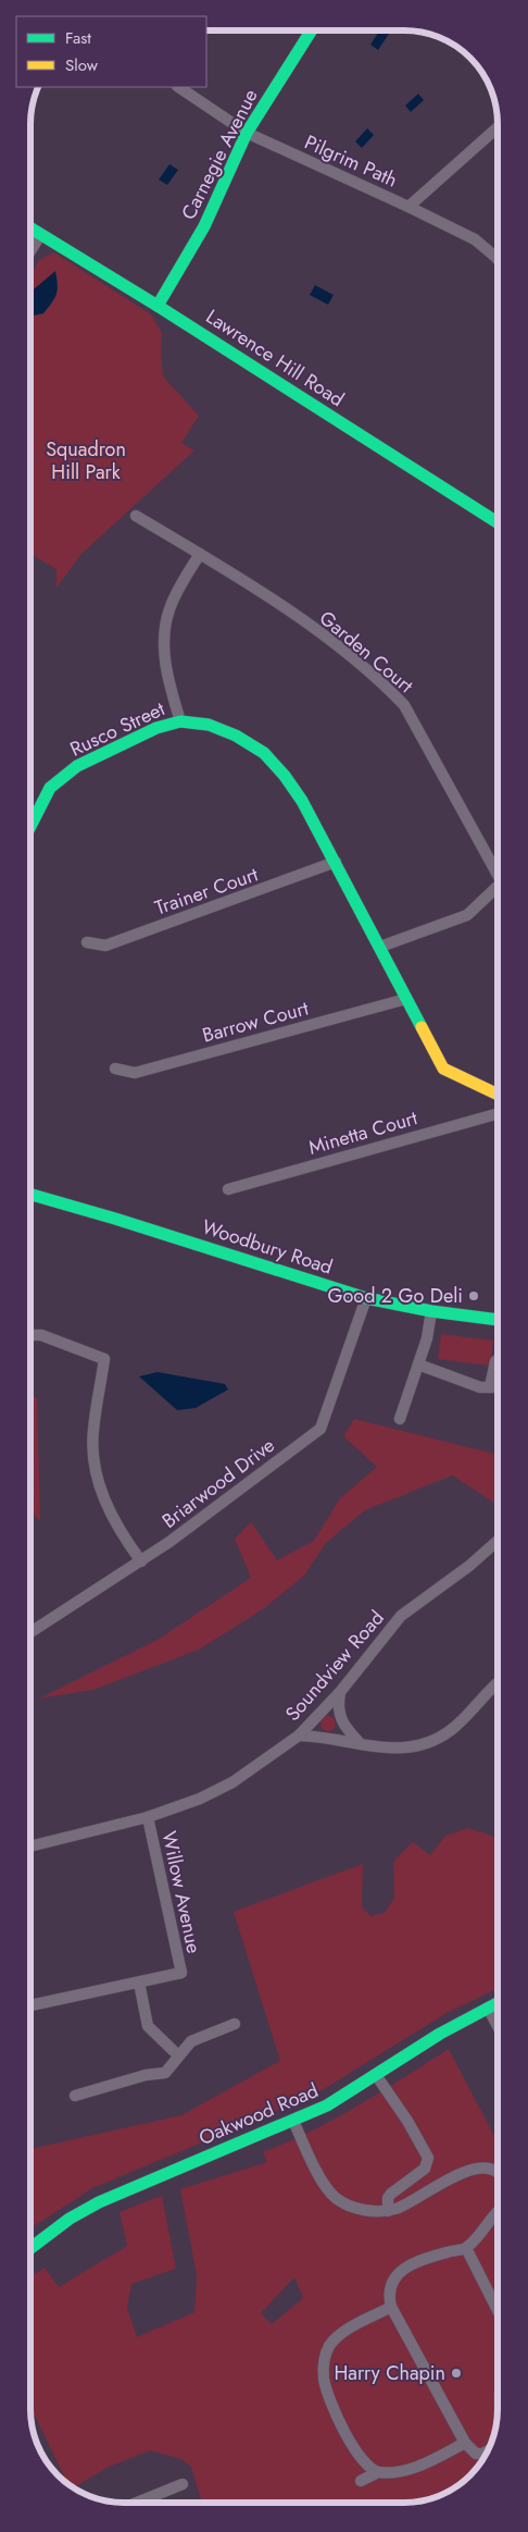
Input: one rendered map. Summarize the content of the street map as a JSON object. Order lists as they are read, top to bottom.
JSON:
{
  "streets": {
    "main road": [
      "Carnegie Avenue",
      "Lawrence Hill Road",
      "Rusco Street",
      "Woodbury Road",
      "Oakwood Road"
    ],
    "street": [
      "Pilgrim Path",
      "Garden Court",
      "Trainer Court",
      "Barrow Court",
      "Minetta Court",
      "Briarwood Drive",
      "Soundview Road",
      "Willow Avenue"
    ]
  },
  "crossings": [
    ["Carnegie Avenue", "Pilgrim Path"],
    ["Carnegie Avenue", "Lawrence Hill Road"],
    ["Rusco Street", "Trainer Court"],
    ["Rusco Street", "Barrow Court"],
    ["Woodbury Road", "Briarwood Drive"],
    ["Soundview Road", "Willow Avenue"]
  ],
  "parks": ["Squadron Hill Park"],
  "places": ["Good 2 Go Deli", "Harry Chapin"],
  "legend": ["Fast", "Slow"]
}
